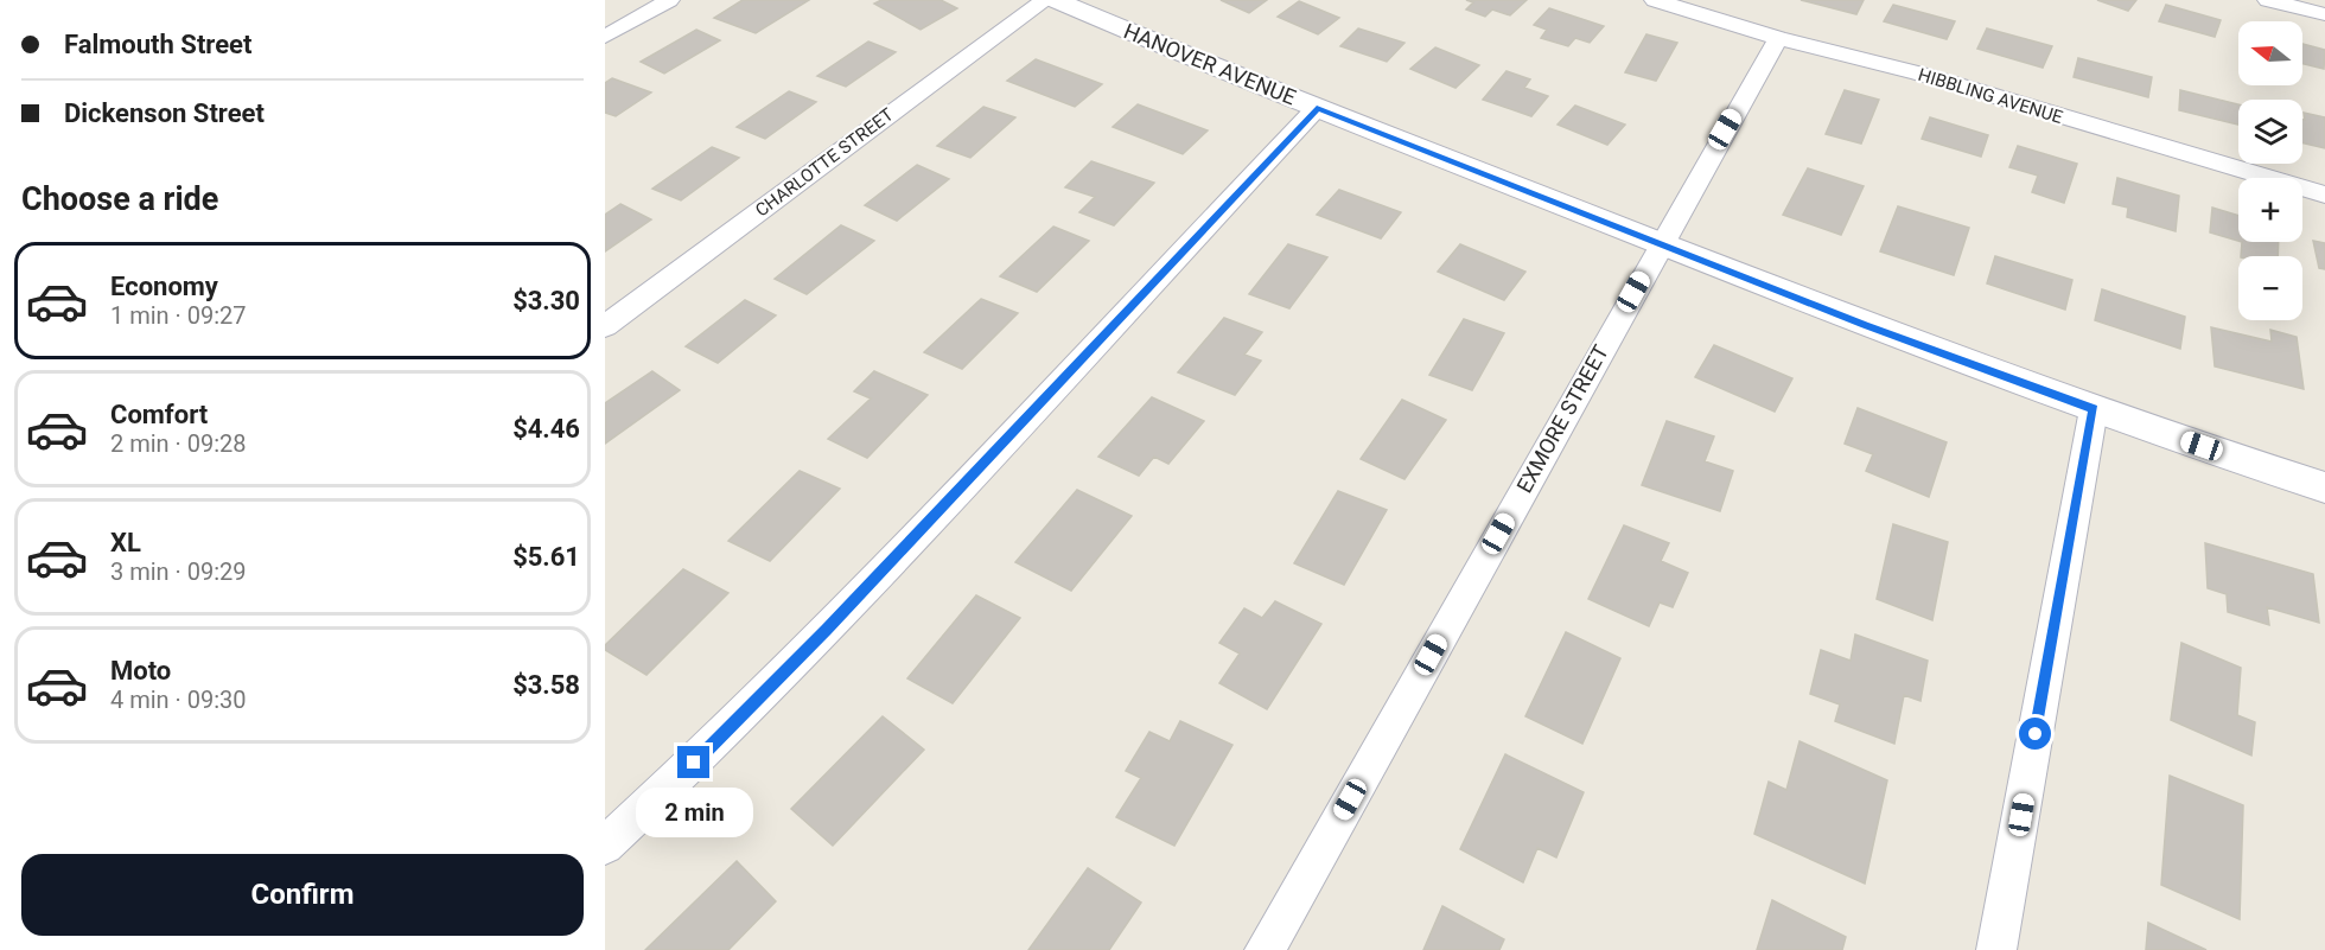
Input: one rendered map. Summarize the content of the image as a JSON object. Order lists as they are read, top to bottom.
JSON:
{
  "streets": {
    "street": [
      "HANOVER AVENUE",
      "HIBBLING AVENUE",
      "CHARLOTTE STREET",
      "EXMORE STREET"
    ]
  },
  "crossings": [
    ["HANOVER AVENUE", "EXMORE STREET"],
    ["HIBBLING AVENUE", "EXMORE STREET"]
  ],
  "north": "left",
  "page": {
    "banner": ["Falmouth Street", "Dickenson Street"],
    "map_buttons": ["+", "−"],
    "heading": "Choose a ride",
    "list": [
      {
        "name": "Economy",
        "note": "1 min · 09:27",
        "value": "$3.30"
      },
      {
        "name": "Comfort",
        "note": "2 min · 09:28",
        "value": "$4.46"
      },
      {
        "name": "XL",
        "note": "3 min · 09:29",
        "value": "$5.61"
      },
      {
        "name": "Moto",
        "note": "4 min · 09:30",
        "value": "$3.58"
      }
    ],
    "bubble": "2 min",
    "buttons": "Confirm"
  }
}
